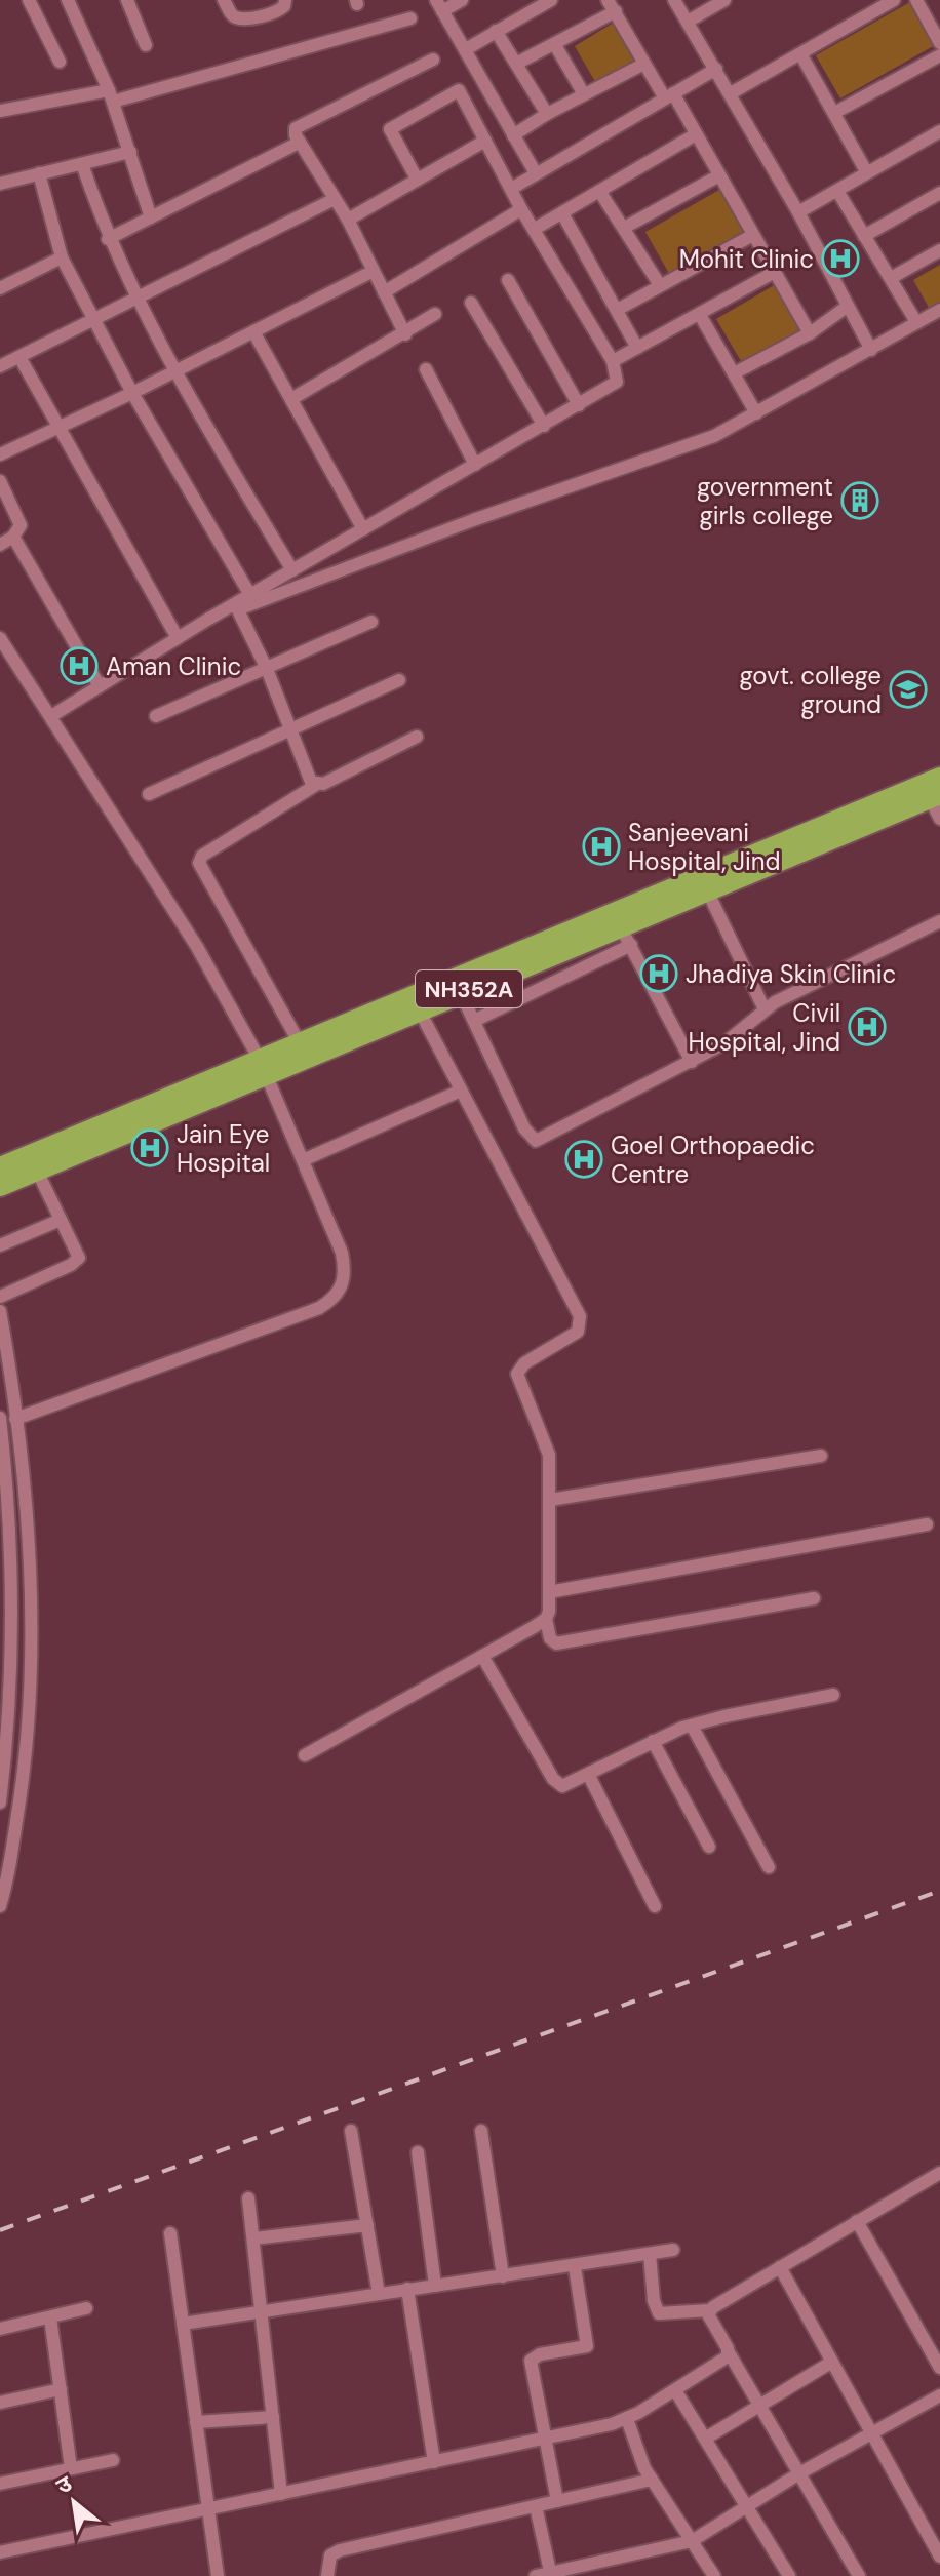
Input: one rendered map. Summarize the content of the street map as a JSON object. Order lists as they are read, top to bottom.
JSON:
{
  "streets": {
    "highway": ["NH352A"]
  },
  "places": {
    "hospital": [
      "Mohit Clinic",
      "Aman Clinic",
      "Sanjeevani Hospital, Jind",
      "Jhadiya Skin Clinic",
      "Civil Hospital, Jind",
      "Jain Eye Hospital",
      "Goel Orthopaedic Centre"
    ],
    "building": ["government girls college"],
    "school or university": ["govt. college ground"]
  },
  "north": "top left"
}
